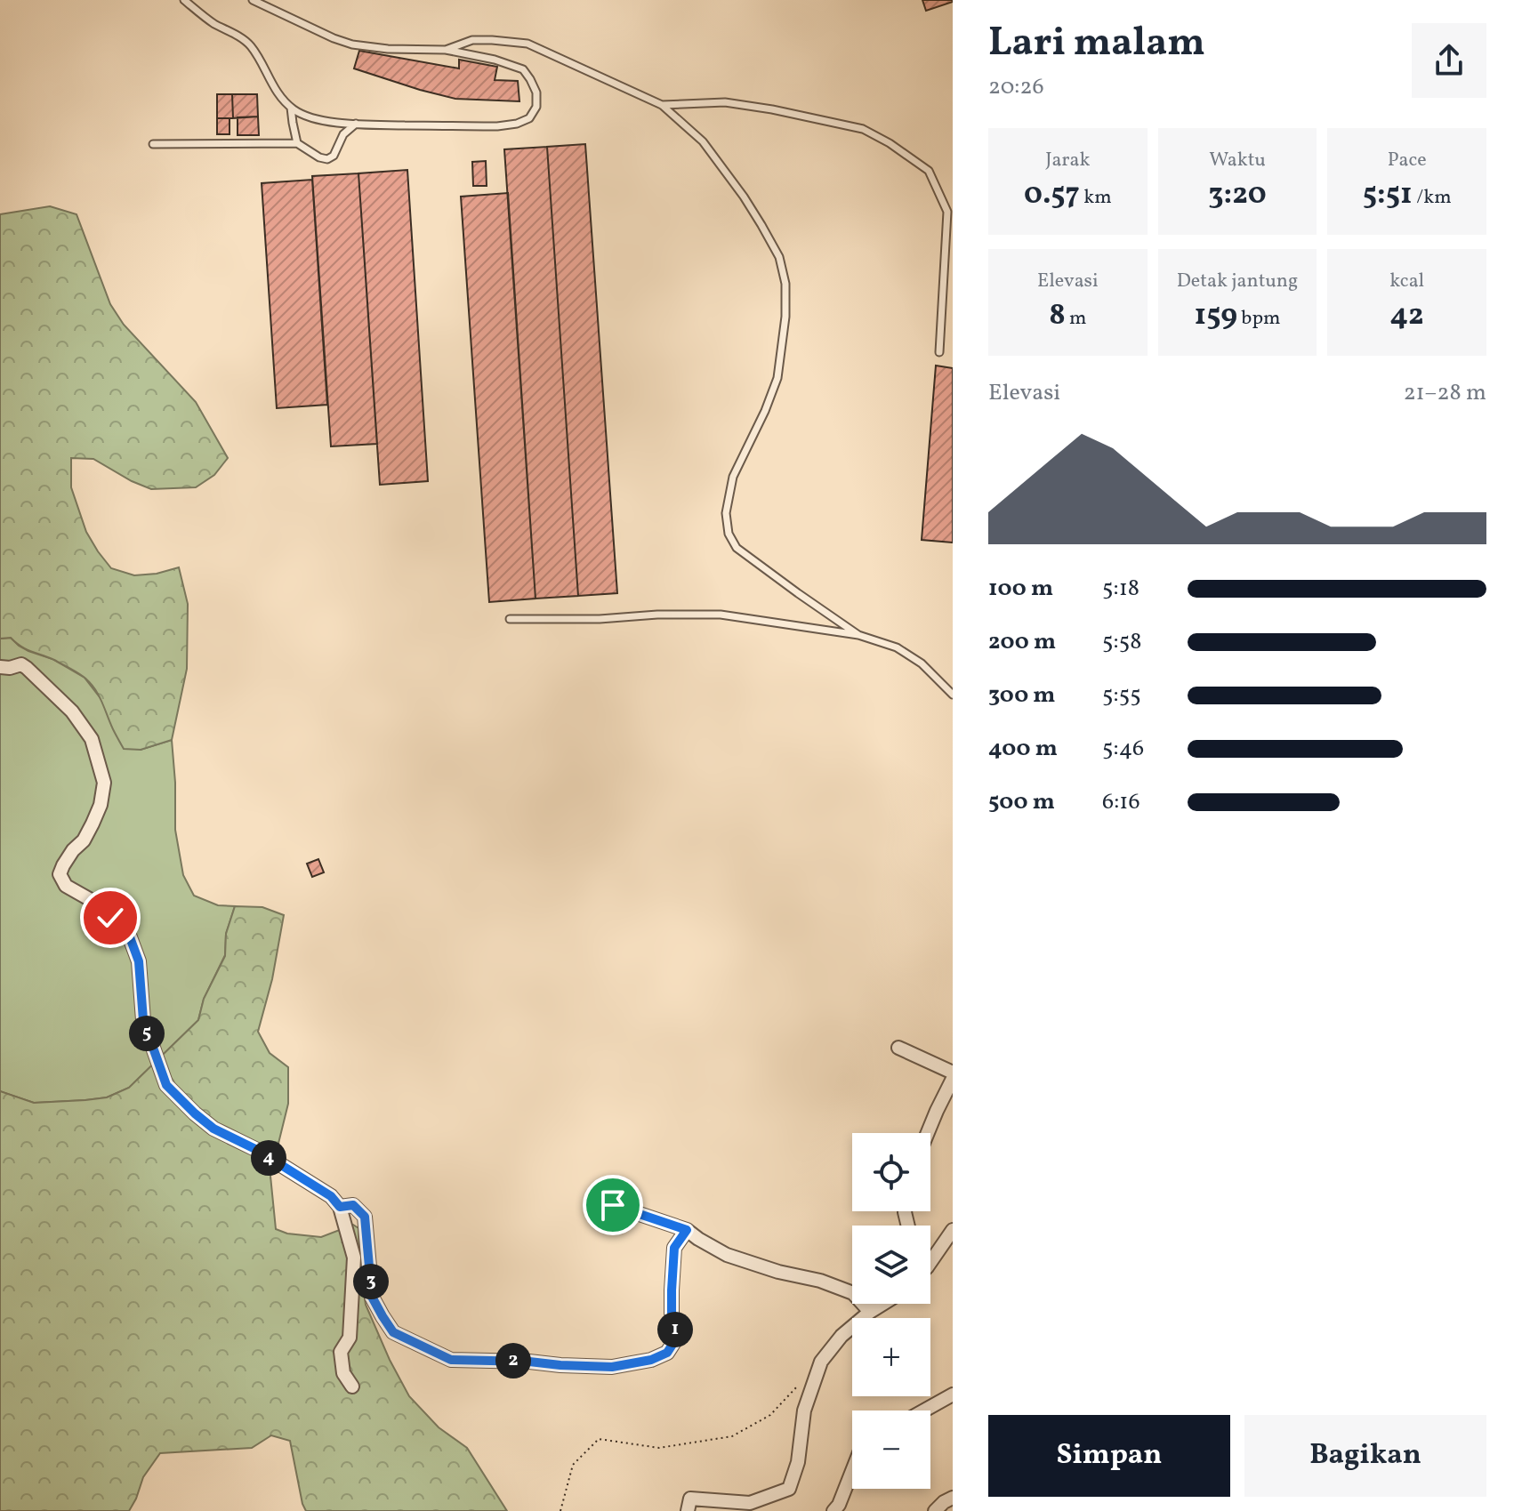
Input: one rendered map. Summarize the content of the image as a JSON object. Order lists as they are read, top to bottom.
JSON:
{
  "page": {
    "heading": ["Lari malam", "20:26"],
    "stats": [
      ["Jarak", "0.57 km"],
      ["Waktu", "3:20"],
      ["Pace", "5:51 /km"],
      ["Elevasi", "8 m"],
      ["Detak jantung", "159 bpm"],
      ["kcal", "42"]
    ],
    "chart": ["Elevasi", "21–28 m"],
    "list": [
      {
        "name": "100 m",
        "note": "5:18"
      },
      {
        "name": "200 m",
        "note": "5:58"
      },
      {
        "name": "300 m",
        "note": "5:55"
      },
      {
        "name": "400 m",
        "note": "5:46"
      },
      {
        "name": "500 m",
        "note": "6:16"
      }
    ],
    "pins": [
      "5",
      "4",
      "3",
      "1",
      "2"
    ],
    "map_buttons": ["+", "−"],
    "buttons": ["Simpan", "Bagikan"]
  }
}
